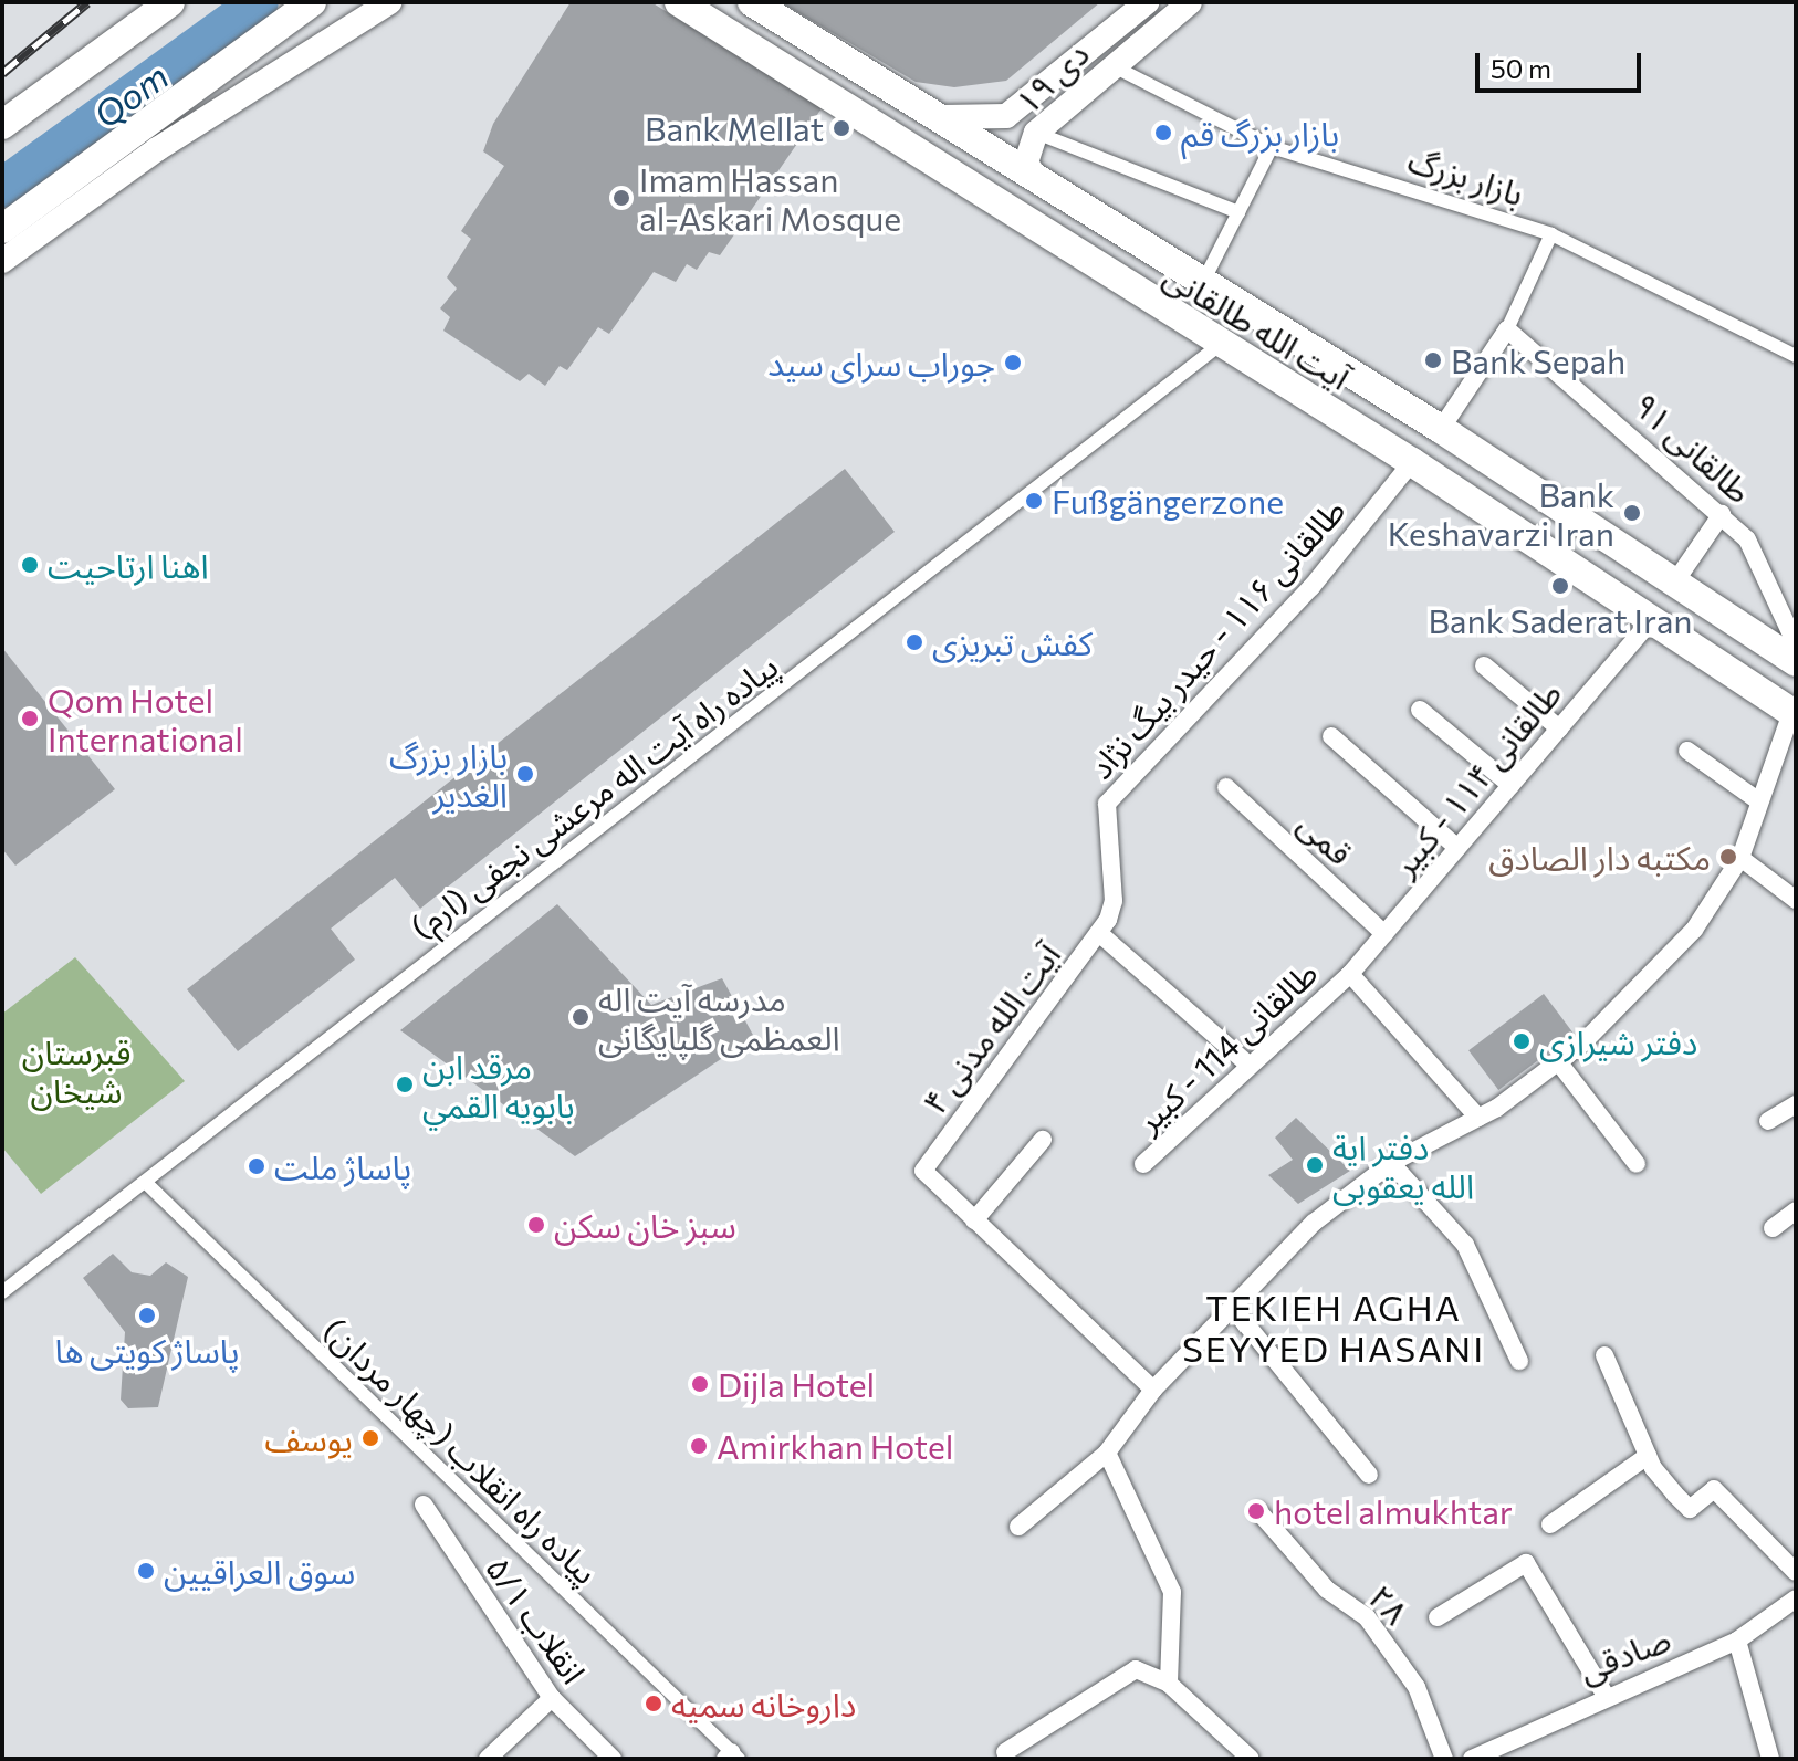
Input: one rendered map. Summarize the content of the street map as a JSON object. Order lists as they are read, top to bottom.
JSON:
{
  "streets": {
    "main road": ["۱۹ دی", "آیت الله طالقانی"],
    "street": [
      "بازار بزرگ",
      "طالقانی ۹۱",
      "طالقانی ۱۱۶ - حیدر بیگ نژاد",
      "طالقانی ۱۱۴ - کبیر",
      "پیاده راه آیت اله مرعشی نجفی (ارم)",
      "قمی",
      "۴ آیت الله مدنی",
      "طالقانی 114 - کبیر",
      "پیاده راه انقلاب (چهار مردان)",
      "۲۸",
      "انقلاب ۵/۱",
      "صادقی"
    ]
  },
  "crossings": [
    ["۱۹ دی", "بازار بزرگ"],
    ["۱۹ دی", "آیت الله طالقانی"],
    ["آیت الله طالقانی", "طالقانی ۱۱۶ - حیدر بیگ نژاد"],
    ["آیت الله طالقانی", "طالقانی ۱۱۴ - کبیر"],
    ["آیت الله طالقانی", "پیاده راه آیت اله مرعشی نجفی (ارم)"],
    ["طالقانی ۱۱۶ - حیدر بیگ نژاد", "۴ آیت الله مدنی"],
    ["طالقانی ۱۱۴ - کبیر", "قمی"],
    ["طالقانی ۱۱۴ - کبیر", "طالقانی 114 - کبیر"],
    ["پیاده راه آیت اله مرعشی نجفی (ارم)", "پیاده راه انقلاب (چهار مردان)"]
  ],
  "districts": ["TEKIEH AGHA SEYYED HASANI"],
  "water": ["Qom"],
  "parks": ["قبرستان شیخان"],
  "places": [
    "Bank Mellat",
    "بازار بزرگ قم",
    "Imam Hassan al-Askari Mosque",
    "Bank Sepah",
    "جوراب سرای سید",
    "Fußgängerzone",
    "Bank Keshavarzi Iran",
    "اهنا ارتاحیت",
    "Bank Saderat Iran",
    "کفش تبریزی",
    "Qom Hotel International",
    "بازار بزرگ الغدیر",
    "مکتبه دار الصادق",
    "مدرسه آیت اله العمظمی گلپایگانی",
    "دفتر شیرازی",
    "مرقد ابن بابويه القمي",
    "دفتر ایة الله یعقوبی",
    "پاساژ ملت",
    "سبز خان سکن",
    "پاساژ کویتی ها",
    "Dijla Hotel",
    "یوسف",
    "Amirkhan Hotel",
    "hotel almukhtar",
    "سوق العراقيين",
    "داروخانه سمیه"
  ],
  "scale_bar": "50 m"
}
